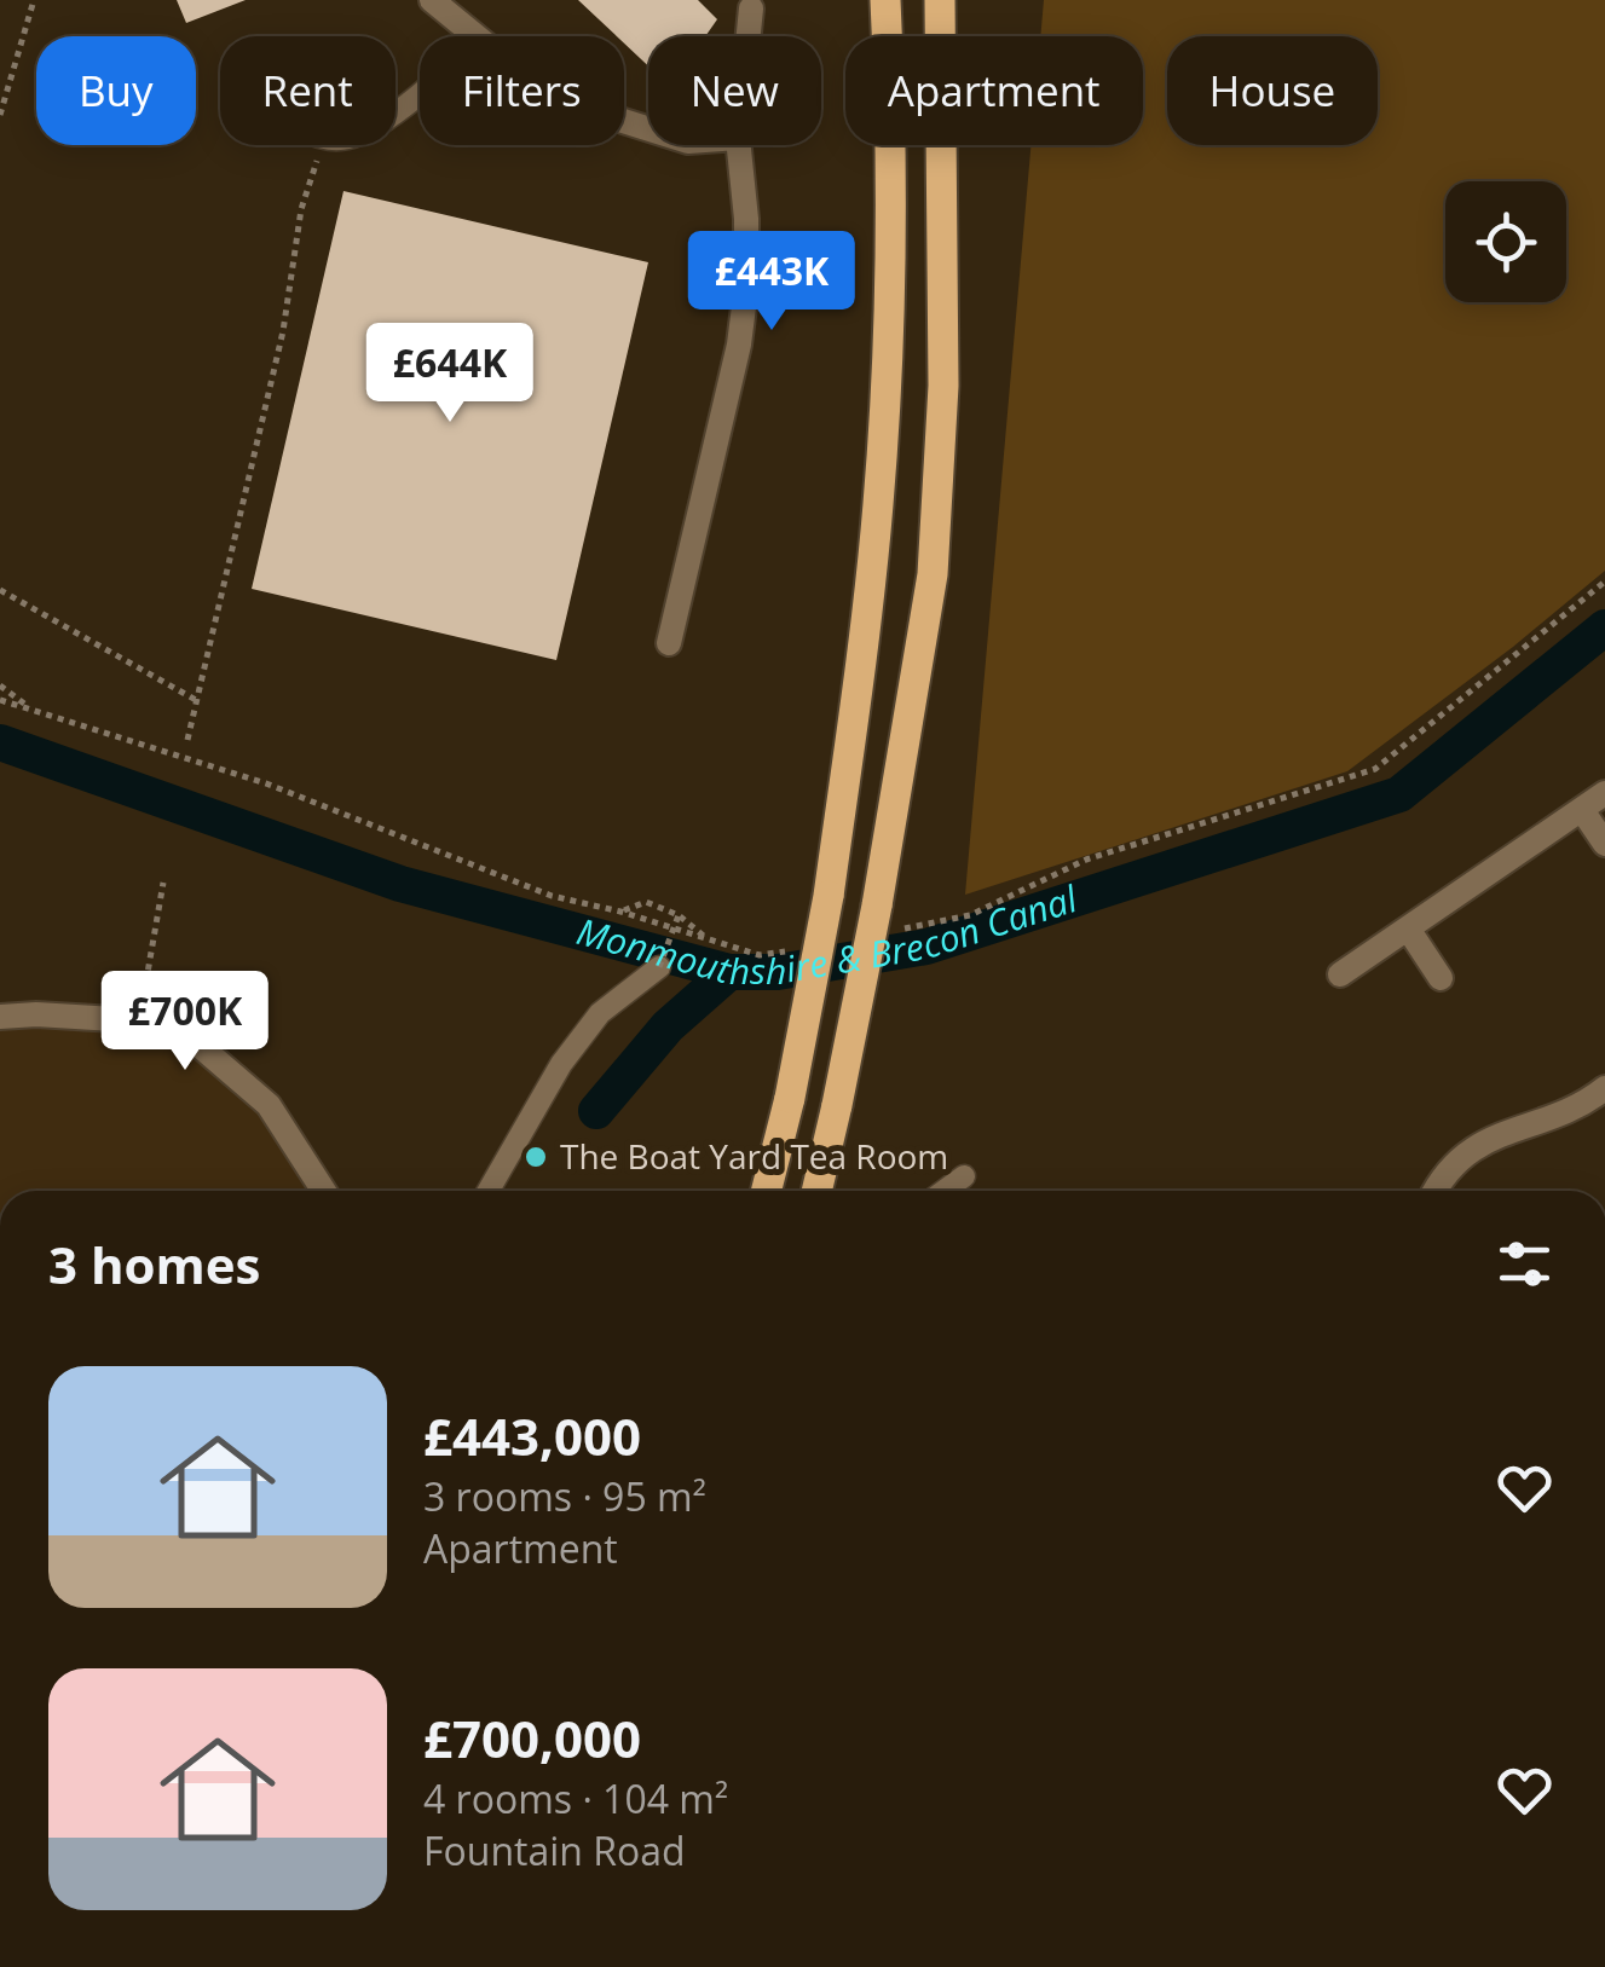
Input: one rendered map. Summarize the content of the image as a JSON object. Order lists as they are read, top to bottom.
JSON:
{
  "water": ["Monmouthshire & Brecon Canal"],
  "places": ["The Boat Yard Tea Room"],
  "page": {
    "chip": [
      "Buy",
      "Rent",
      "Filters",
      "New",
      "Apartment",
      "House"
    ],
    "price": ["£443K", "£644K", "£700K"],
    "heading": "3 homes",
    "list": [
      {
        "name": "£443,000",
        "note": "3 rooms · 95 m² · Apartment"
      },
      {
        "name": "£700,000",
        "note": "4 rooms · 104 m² · Fountain Road"
      }
    ]
  }
}
